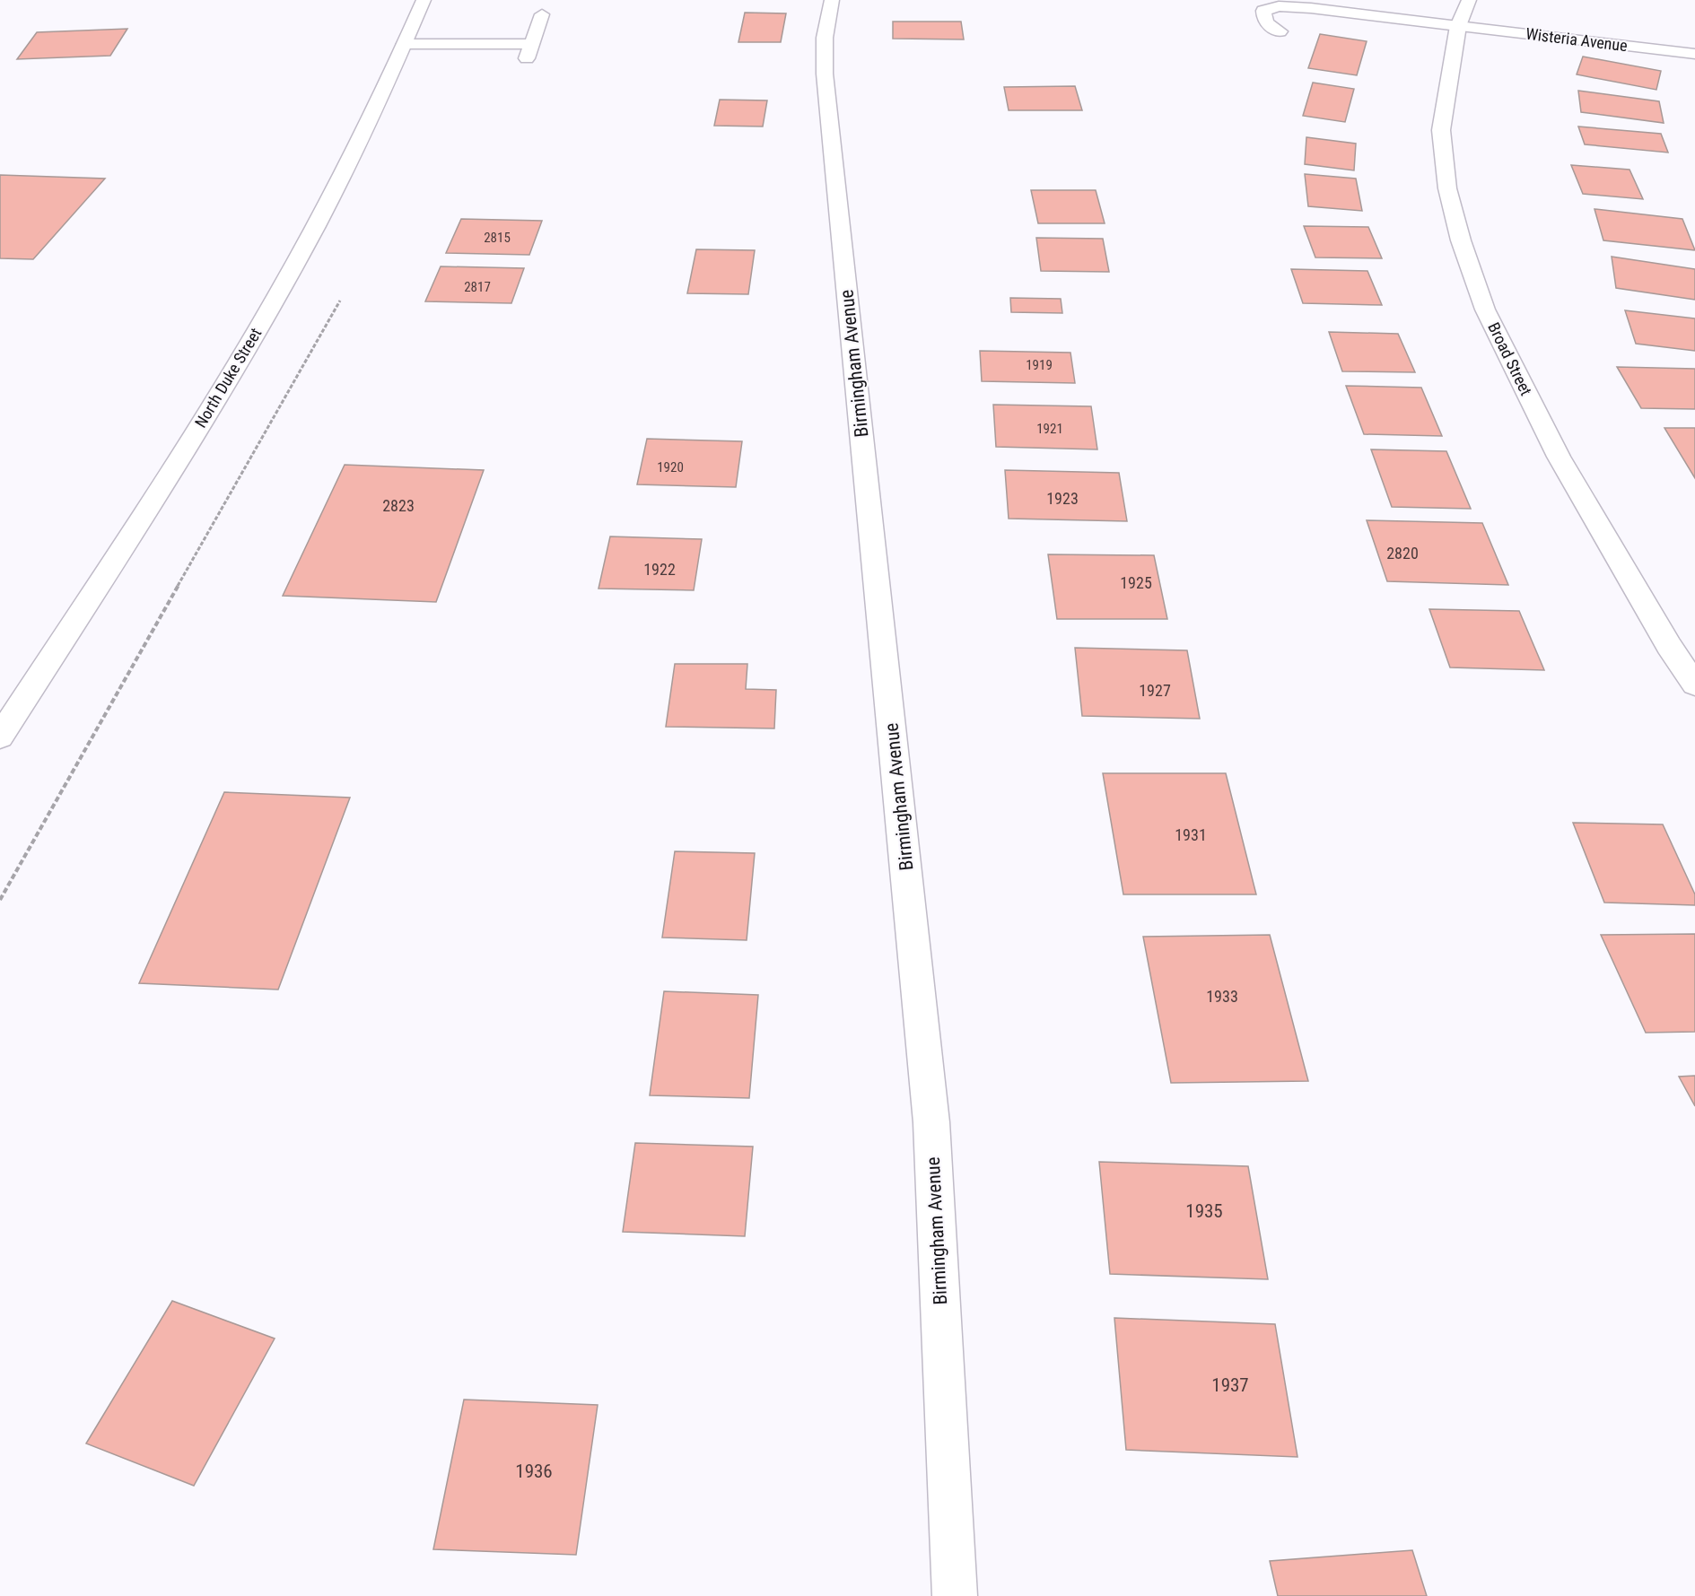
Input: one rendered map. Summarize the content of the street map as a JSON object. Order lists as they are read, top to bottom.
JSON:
{
  "streets": {
    "main road": [
      "Wisteria Avenue",
      "Broad Street",
      "Birmingham Avenue",
      "North Duke Street"
    ]
  },
  "crossings": [
    ["Wisteria Avenue", "Broad Street"]
  ],
  "house_numbers": [
    "2815",
    "2817",
    "1919",
    "1921",
    "1920",
    "1923",
    "2823",
    "2820",
    "1922",
    "1925",
    "1927",
    "1931",
    "1933",
    "1935",
    "1937",
    "1936"
  ]
}
